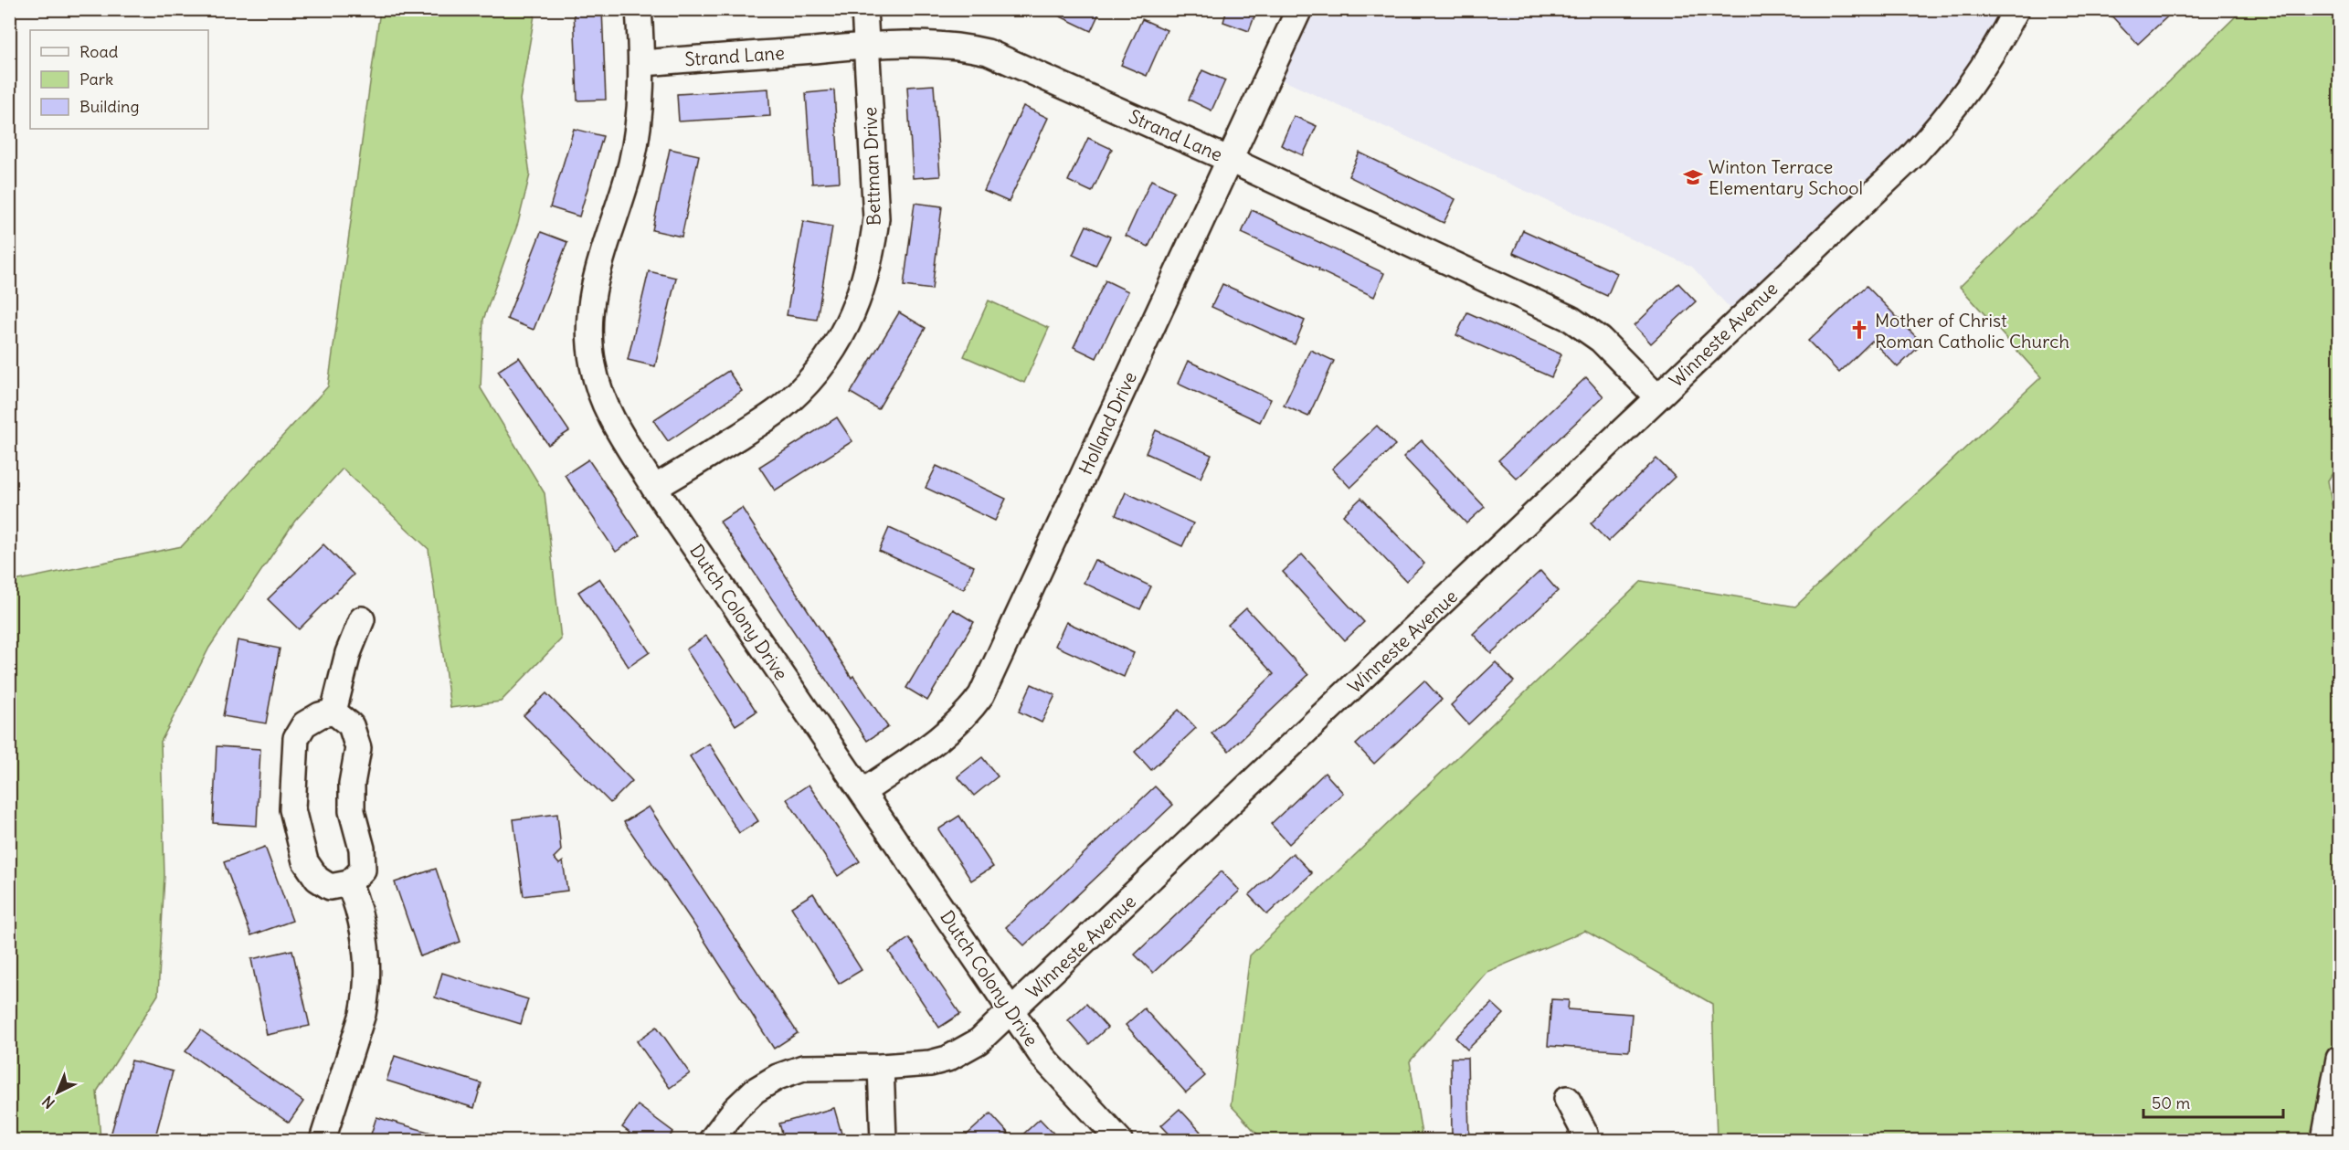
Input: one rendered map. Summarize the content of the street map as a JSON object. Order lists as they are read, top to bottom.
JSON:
{
  "streets": {
    "street": [
      "Strand Lane",
      "Bettman Drive",
      "Winneste Avenue",
      "Holland Drive",
      "Dutch Colony Drive"
    ]
  },
  "crossings": [
    ["Strand Lane", "Bettman Drive"],
    ["Strand Lane", "Winneste Avenue"],
    ["Strand Lane", "Holland Drive"],
    ["Strand Lane", "Dutch Colony Drive"],
    ["Bettman Drive", "Dutch Colony Drive"],
    ["Winneste Avenue", "Dutch Colony Drive"],
    ["Holland Drive", "Dutch Colony Drive"]
  ],
  "places": {
    "school or university": ["Winton Terrace Elementary School"],
    "church": ["Mother of Christ Roman Catholic Church"]
  },
  "legend": ["Road", "Park", "Building"],
  "scale_bar": "50 m",
  "north": "bottom left"
}
